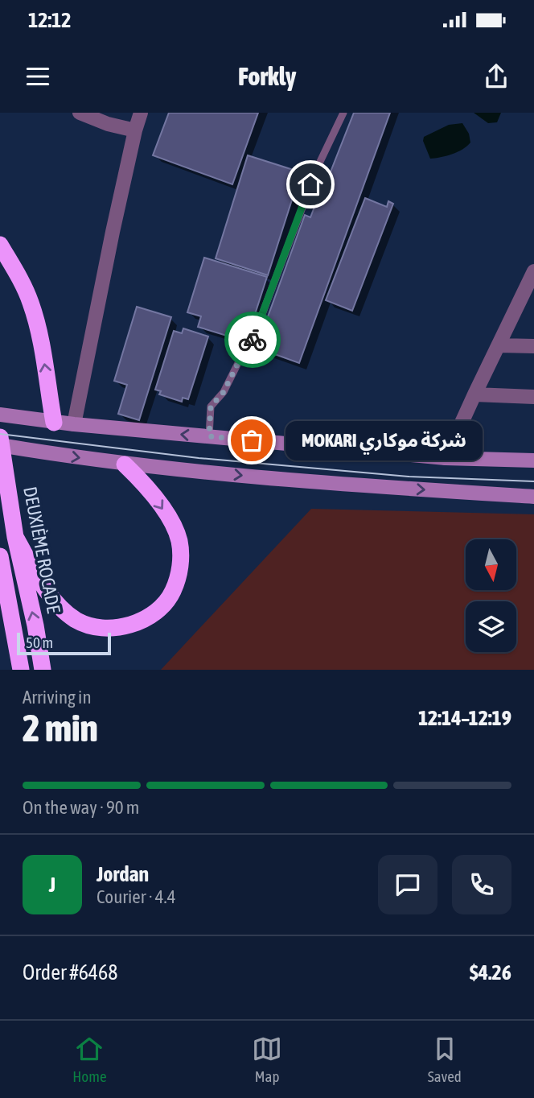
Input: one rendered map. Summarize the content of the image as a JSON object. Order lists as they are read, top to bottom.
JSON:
{
  "streets": {
    "highway": ["DEUXIÈME ROCADE"]
  },
  "places": ["MOKARI شركة موكاري"],
  "scale_bar": "50 m",
  "north": "bottom",
  "page": {
    "status": "12:12",
    "header": "Forkly",
    "bubble": "MOKARI شركة موكاري",
    "scale": "50 m",
    "heading": ["2 min", "Arriving in", "12:14–12:19"],
    "panel": [
      "Jordan",
      "Courier · 4.4",
      "Order #6468",
      "$4.26"
    ],
    "bar": "On the way · 90 m",
    "round": "J",
    "tabs": ["Home", "Map", "Saved"]
  }
}
